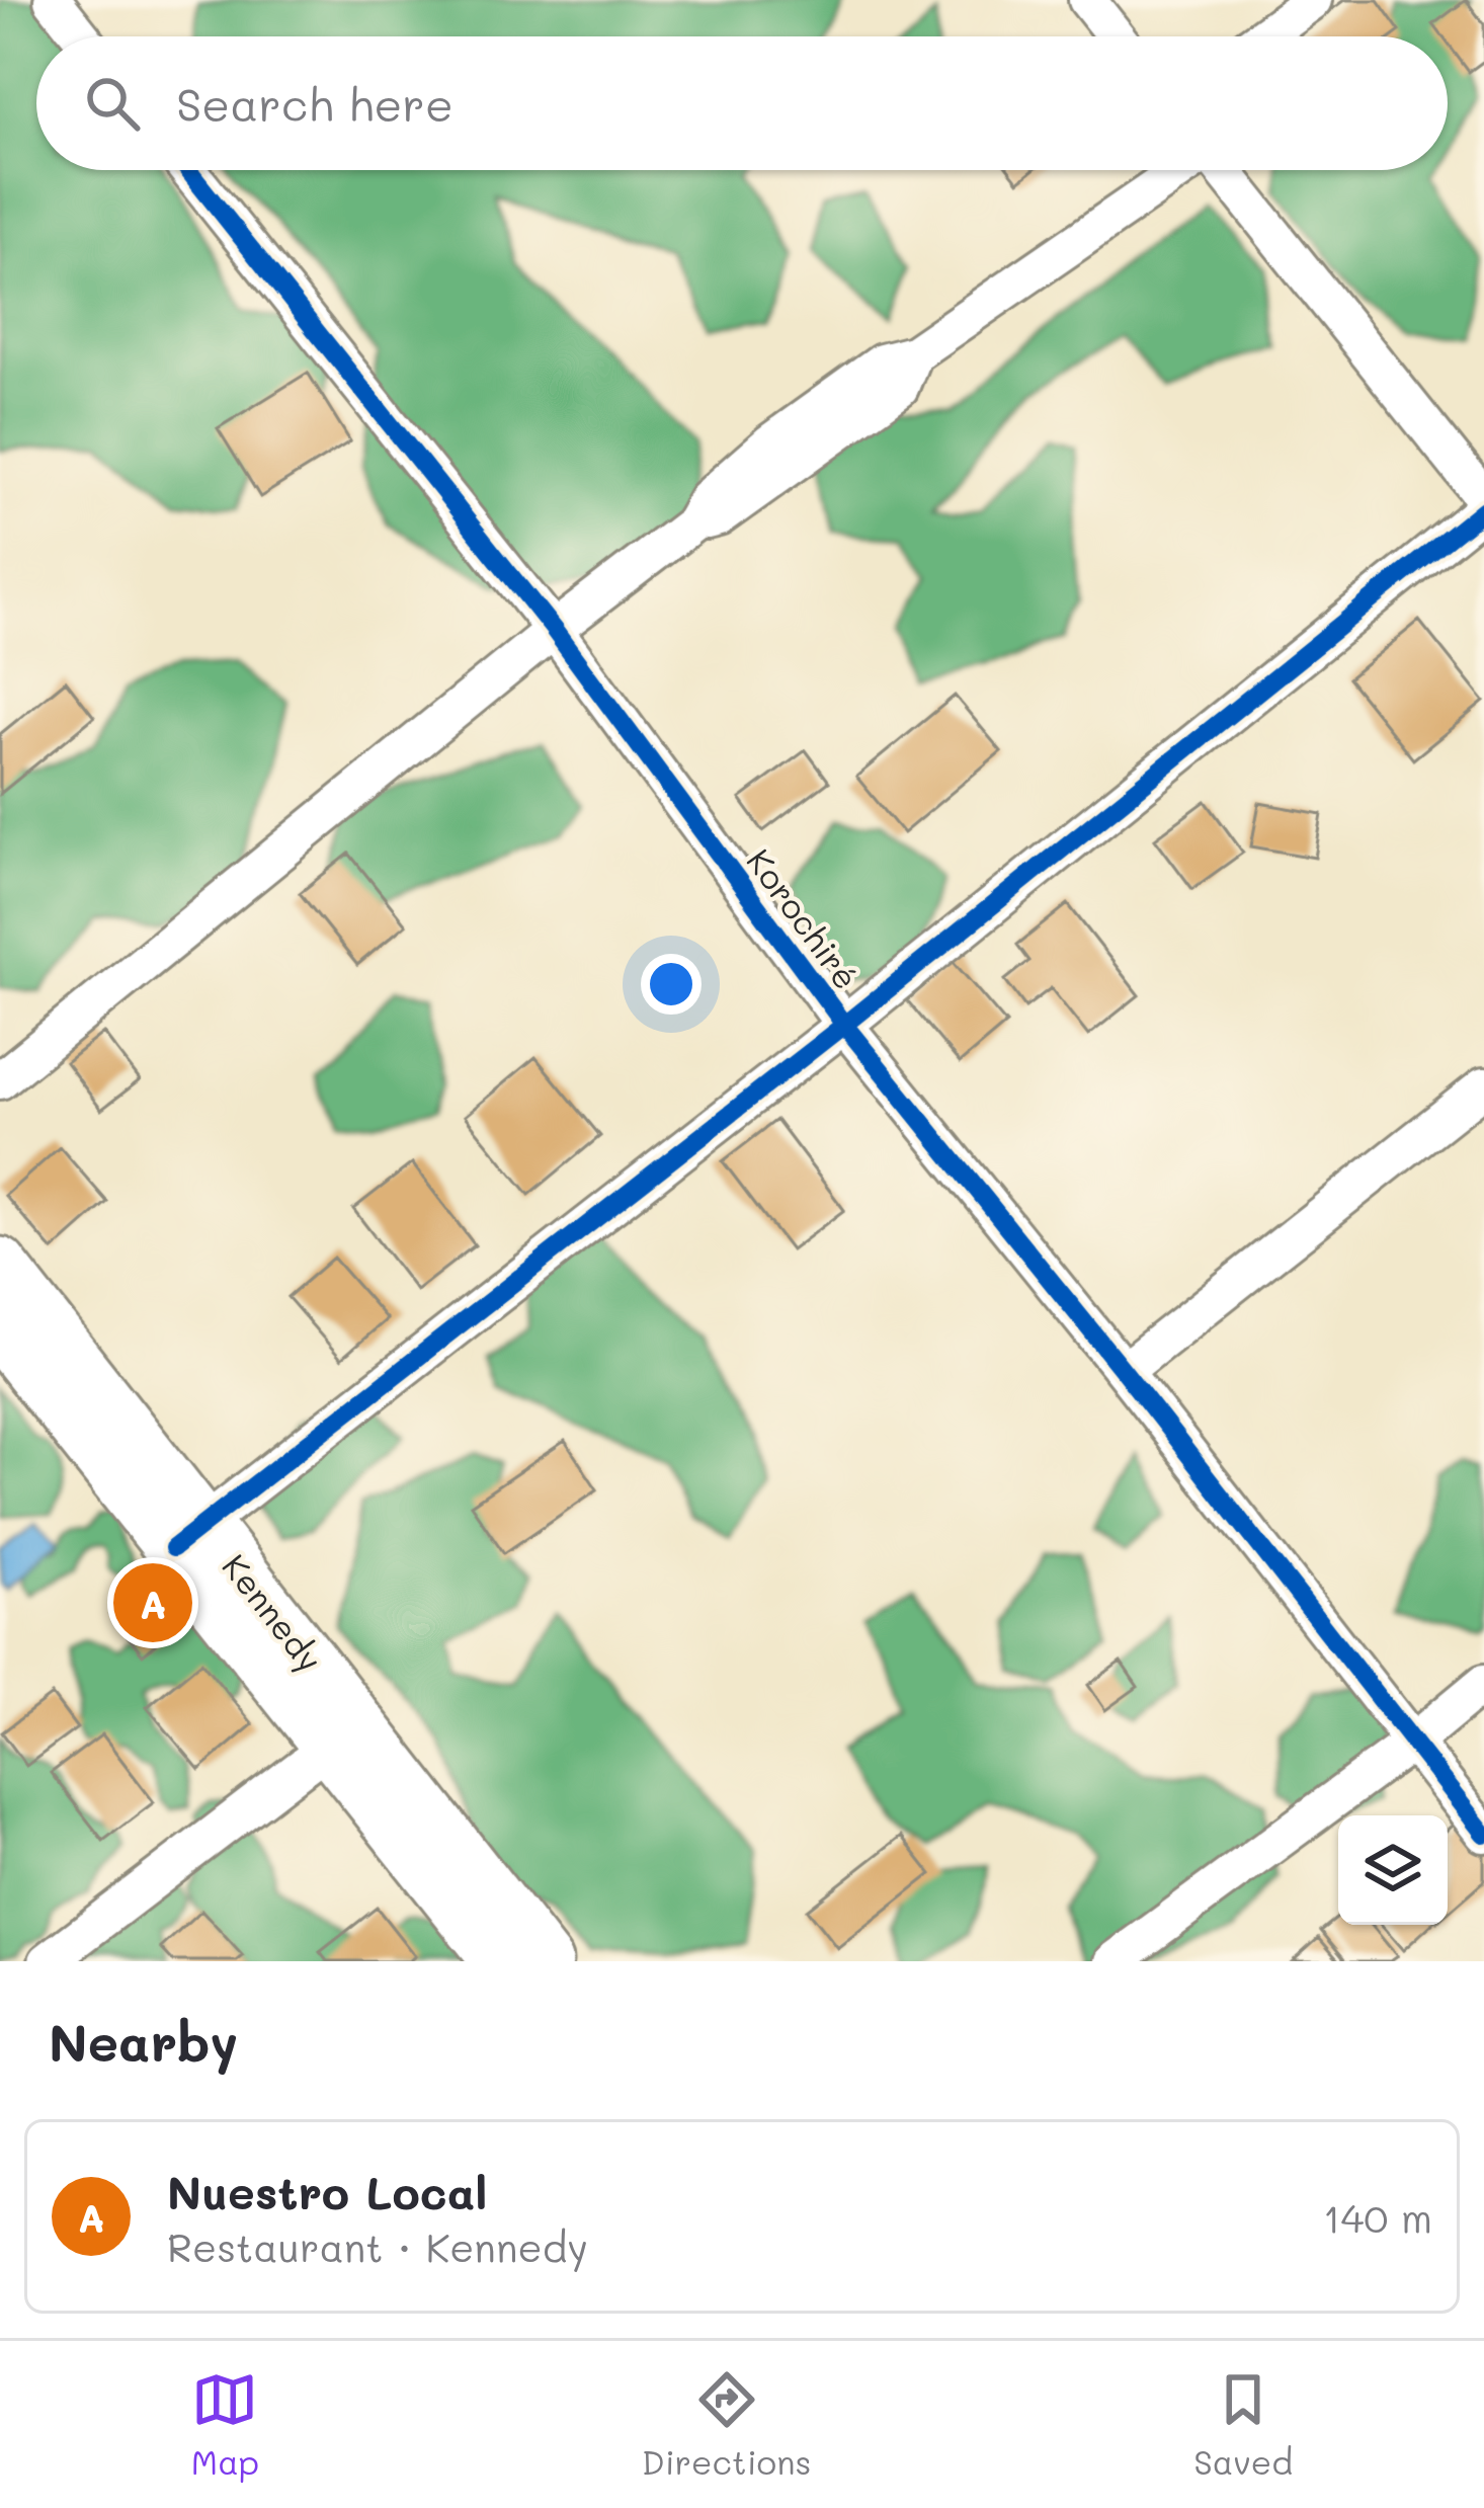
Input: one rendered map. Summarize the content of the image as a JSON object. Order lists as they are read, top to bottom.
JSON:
{
  "streets": {
    "main road": ["Kennedy"],
    "street": ["Korochiré"]
  },
  "page": {
    "search": "Search here",
    "pins": "A",
    "heading": "Nearby",
    "list": [
      {
        "mark": "A",
        "name": "Nuestro Local",
        "note": "Restaurant · Kennedy",
        "value": "140 m"
      }
    ],
    "nav": ["Map", "Directions", "Saved"]
  }
}
